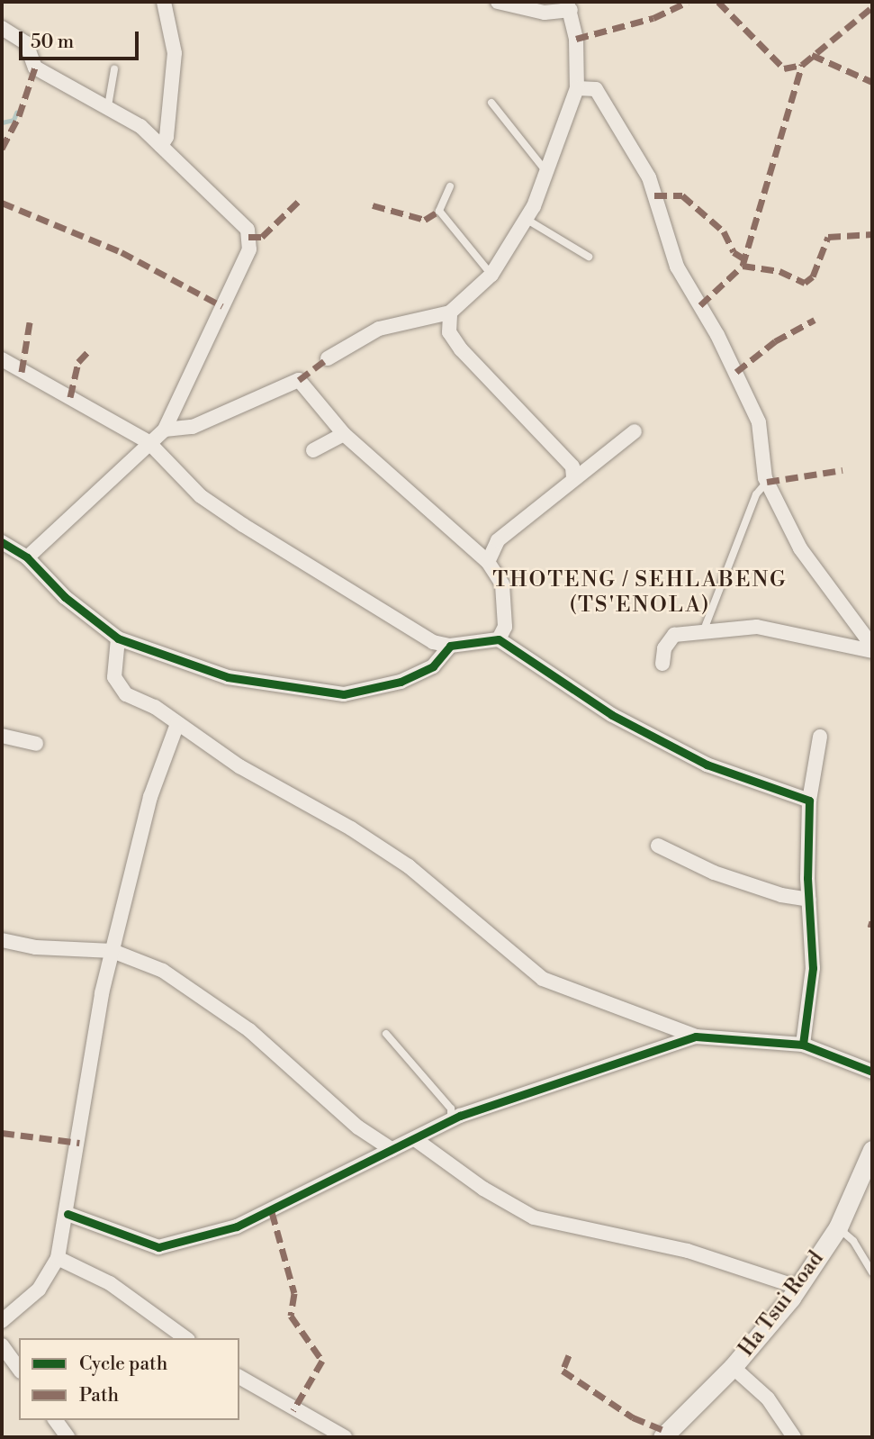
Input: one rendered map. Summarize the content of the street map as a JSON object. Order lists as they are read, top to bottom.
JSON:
{
  "streets": {
    "street": ["Ha Tsui Road"]
  },
  "districts": ["THOTENG / SEHLABENG (TS'ENOLA)"],
  "legend": ["Cycle path", "Path"],
  "scale_bar": "50 m"
}
